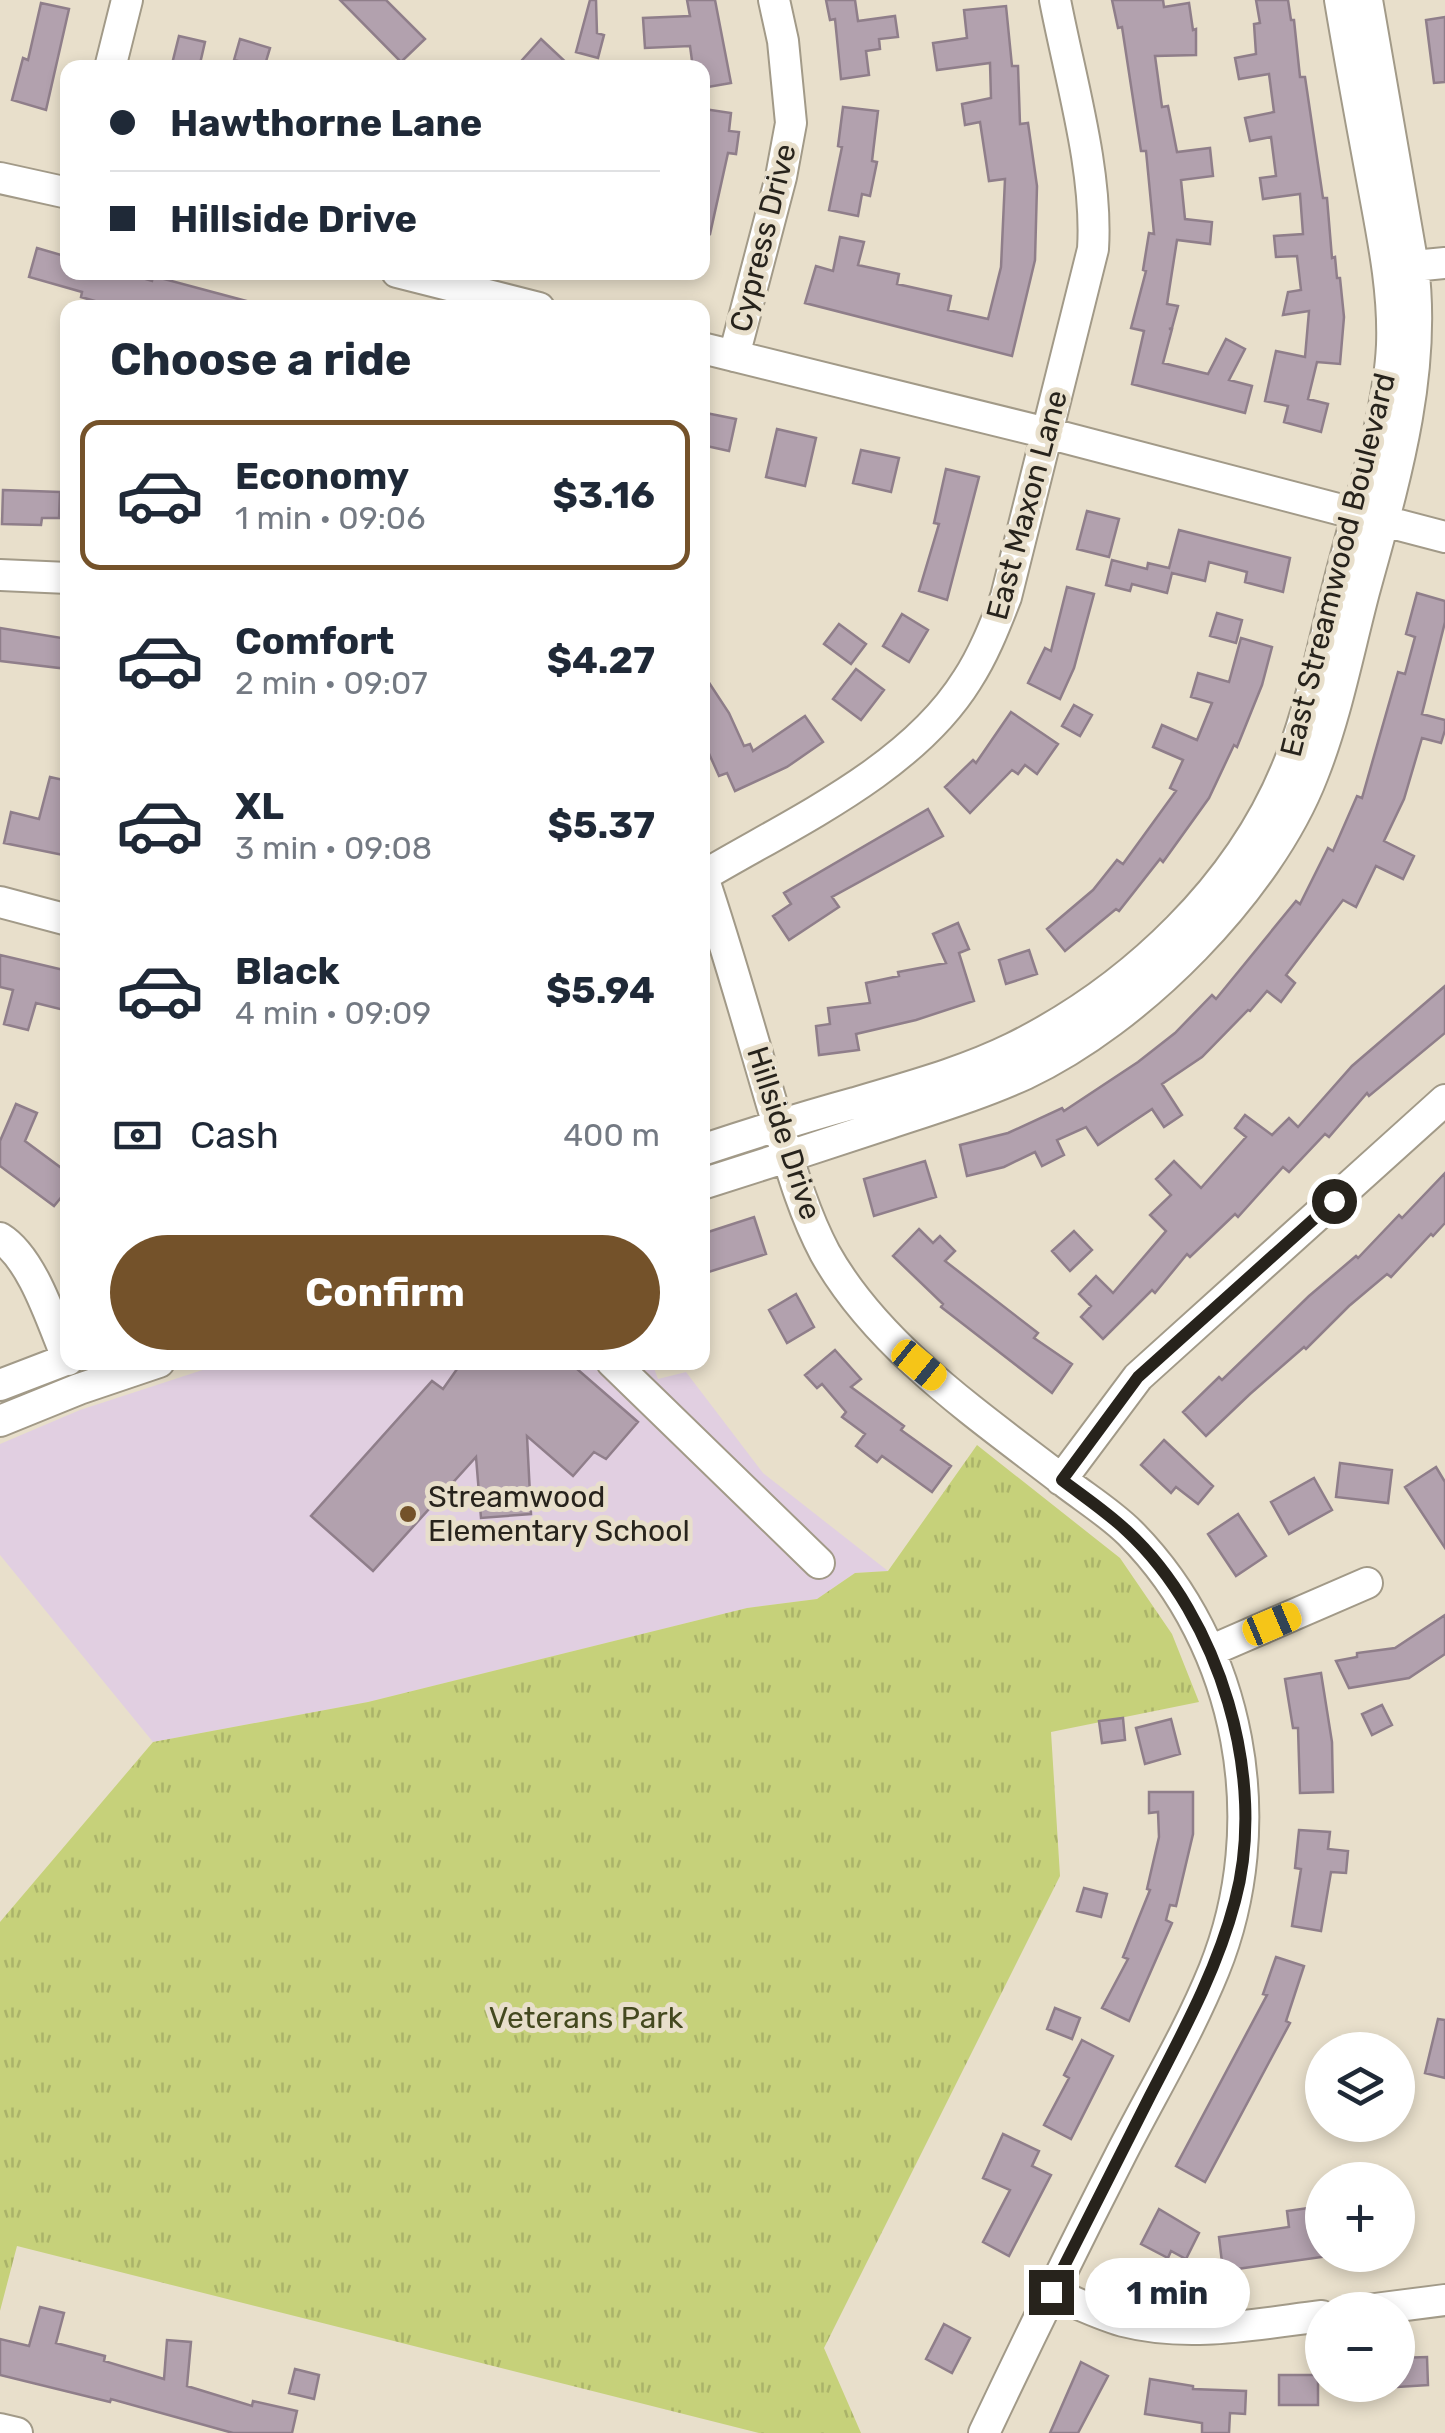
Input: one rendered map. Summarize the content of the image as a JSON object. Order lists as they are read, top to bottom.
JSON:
{
  "streets": {
    "street": [
      "Cypress Drive",
      "East Maxon Lane",
      "East Streamwood Boulevard",
      "Hillside Drive"
    ]
  },
  "crossings": [
    ["East Streamwood Boulevard", "Hillside Drive"]
  ],
  "parks": ["Veterans Park"],
  "places": ["Streamwood Elementary School"],
  "page": {
    "banner": ["Hawthorne Lane", "Hillside Drive"],
    "heading": "Choose a ride",
    "list": [
      {
        "name": "Economy",
        "note": "1 min · 09:06",
        "value": "$3.16"
      },
      {
        "name": "Comfort",
        "note": "2 min · 09:07",
        "value": "$4.27"
      },
      {
        "name": "XL",
        "note": "3 min · 09:08",
        "value": "$5.37"
      },
      {
        "name": "Black",
        "note": "4 min · 09:09",
        "value": "$5.94"
      }
    ],
    "pay": ["Cash", "400 m"],
    "buttons": "Confirm",
    "map_buttons": ["+", "−"],
    "bubble": "1 min"
  }
}
